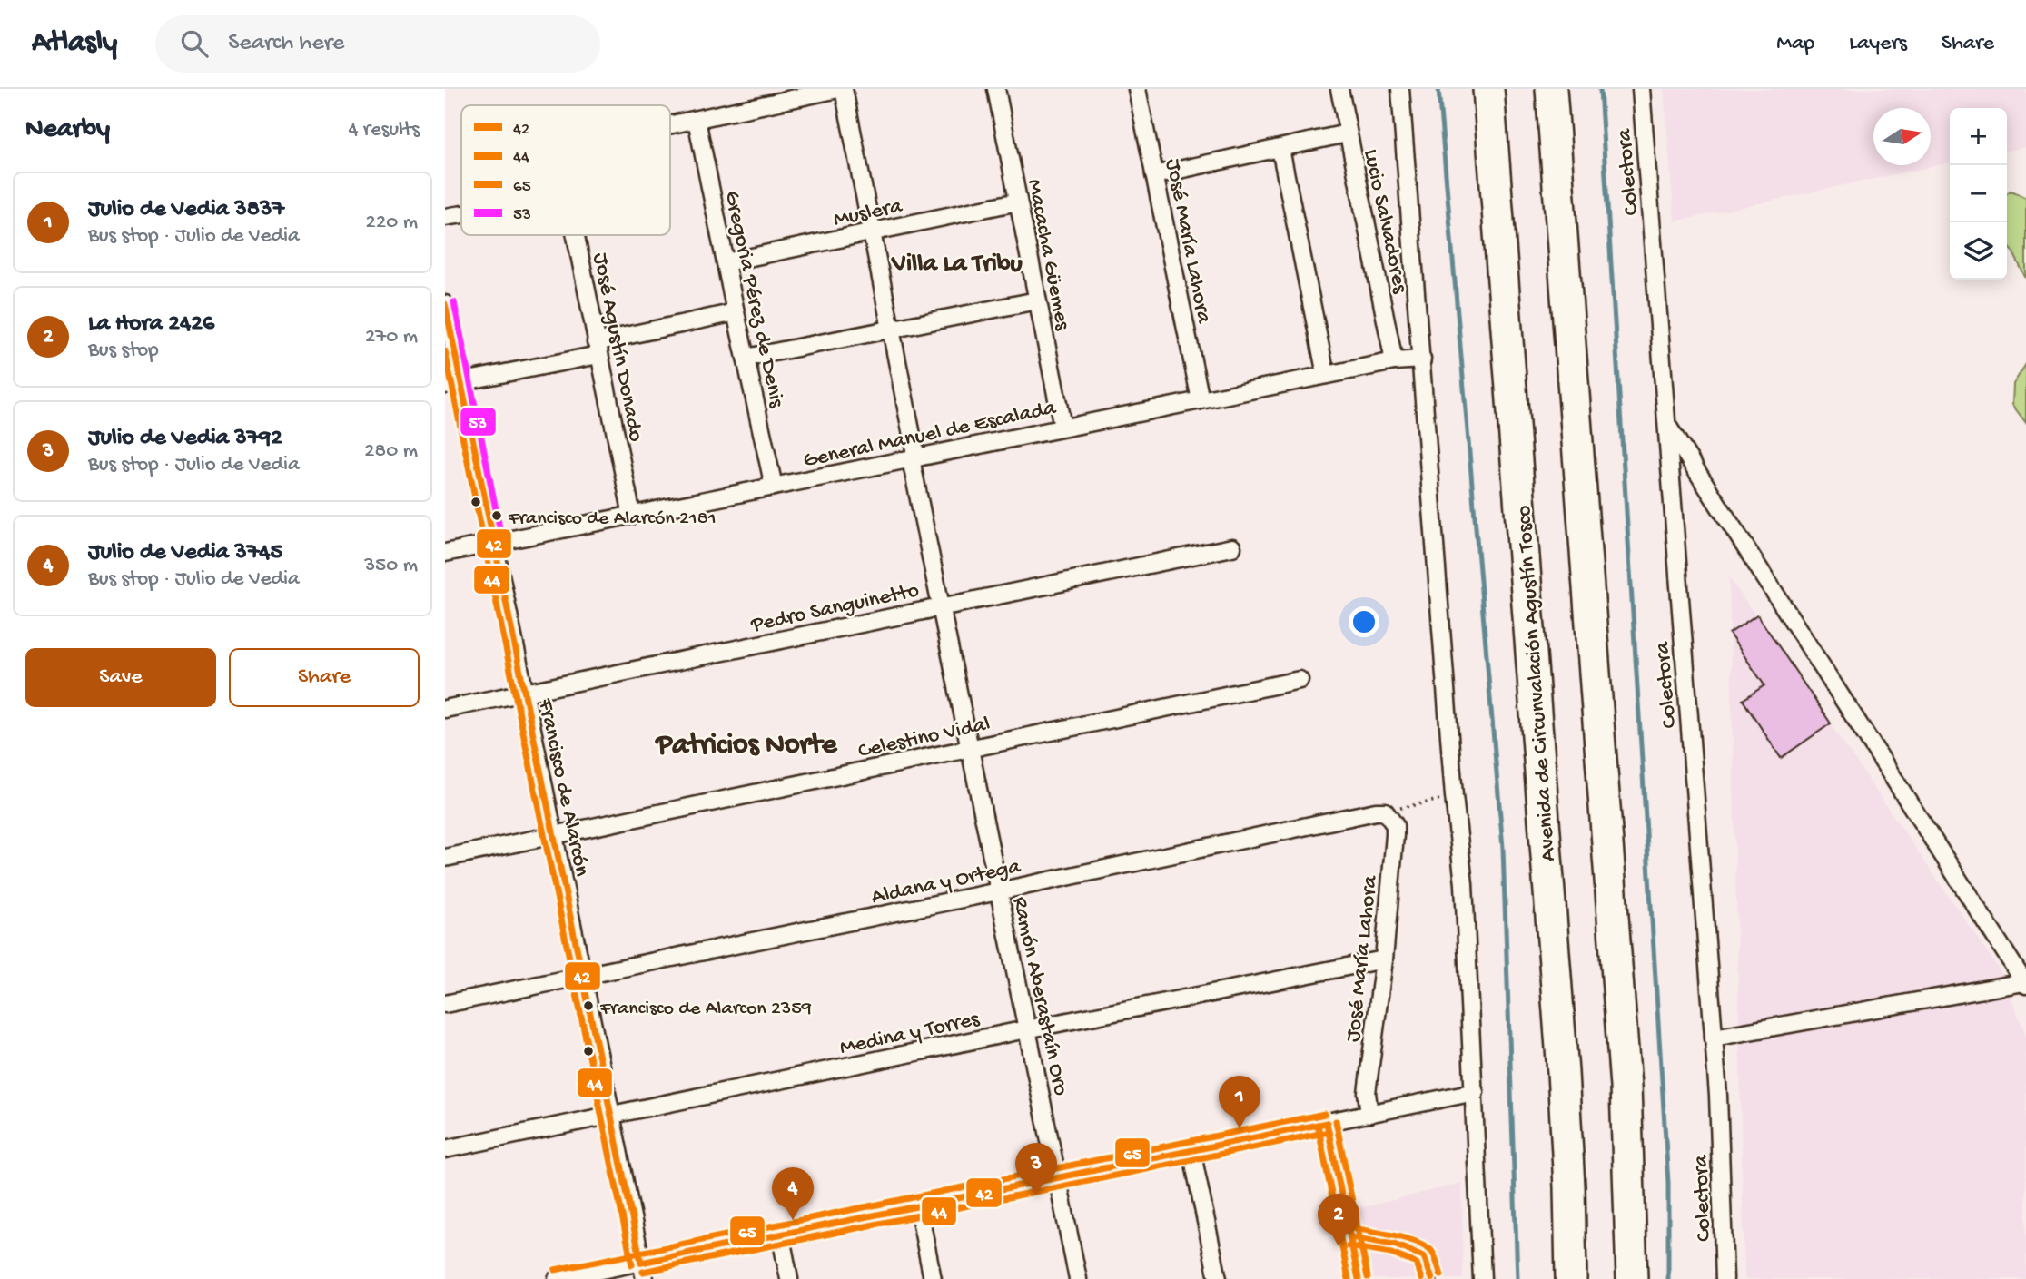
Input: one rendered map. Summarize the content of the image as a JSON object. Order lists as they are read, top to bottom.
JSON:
{
  "streets": {
    "highway": ["Avenida de Circunvalación Agustín Tosco"],
    "street": [
      "Colectora",
      "Muslera",
      "Lucio Salvadores",
      "José María Lahora",
      "Macacha Güemes",
      "Gregoria Pérez de Denis",
      "José Agustín Donado",
      "General Manuel de Escalada",
      "Pedro Sanguinetto",
      "Celestino Vidal",
      "Francisco de Alarcón",
      "Aldana y Ortega",
      "Ramón Aberastaín Oro",
      "Medina y Torres"
    ]
  },
  "crossings": [
    ["Muslera", "Macacha Güemes"],
    ["Muslera", "Gregoria Pérez de Denis"],
    ["Muslera", "Ramón Aberastaín Oro"],
    ["Lucio Salvadores", "General Manuel de Escalada"],
    ["José María Lahora", "General Manuel de Escalada"],
    ["José María Lahora", "Aldana y Ortega"],
    ["José María Lahora", "Medina y Torres"],
    ["Macacha Güemes", "General Manuel de Escalada"],
    ["Gregoria Pérez de Denis", "General Manuel de Escalada"],
    ["José Agustín Donado", "General Manuel de Escalada"],
    ["General Manuel de Escalada", "Francisco de Alarcón"],
    ["General Manuel de Escalada", "Ramón Aberastaín Oro"],
    ["Pedro Sanguinetto", "Francisco de Alarcón"],
    ["Pedro Sanguinetto", "Ramón Aberastaín Oro"],
    ["Celestino Vidal", "Francisco de Alarcón"],
    ["Celestino Vidal", "Ramón Aberastaín Oro"],
    ["Francisco de Alarcón", "Aldana y Ortega"],
    ["Francisco de Alarcón", "Medina y Torres"],
    ["Aldana y Ortega", "Ramón Aberastaín Oro"],
    ["Ramón Aberastaín Oro", "Medina y Torres"]
  ],
  "districts": ["Villa La Tribu", "Patricios Norte"],
  "places": ["Francisco de Alarcón 2181", "Francisco de Alarcon 2359"],
  "lines": [
    "transit line 53",
    "transit line 42",
    "transit line 44",
    "transit line 65"
  ],
  "legend": [
    "42",
    "44",
    "65",
    "53"
  ],
  "north": "right",
  "page": {
    "header": "Atlasly",
    "search": "Search here",
    "nav": ["Map", "Layers", "Share"],
    "heading": ["Nearby", "4 results"],
    "map_buttons": ["+", "−"],
    "list": [
      {
        "mark": "1",
        "name": "Julio de Vedia 3837",
        "note": "Bus stop · Julio de Vedia",
        "value": "220 m"
      },
      {
        "mark": "2",
        "name": "La Hora 2426",
        "note": "Bus stop",
        "value": "270 m"
      },
      {
        "mark": "3",
        "name": "Julio de Vedia 3792",
        "note": "Bus stop · Julio de Vedia",
        "value": "280 m"
      },
      {
        "mark": "4",
        "name": "Julio de Vedia 3745",
        "note": "Bus stop · Julio de Vedia",
        "value": "350 m"
      }
    ],
    "buttons": ["Save", "Share"],
    "pins": [
      "1",
      "3",
      "4",
      "2"
    ]
  }
}
